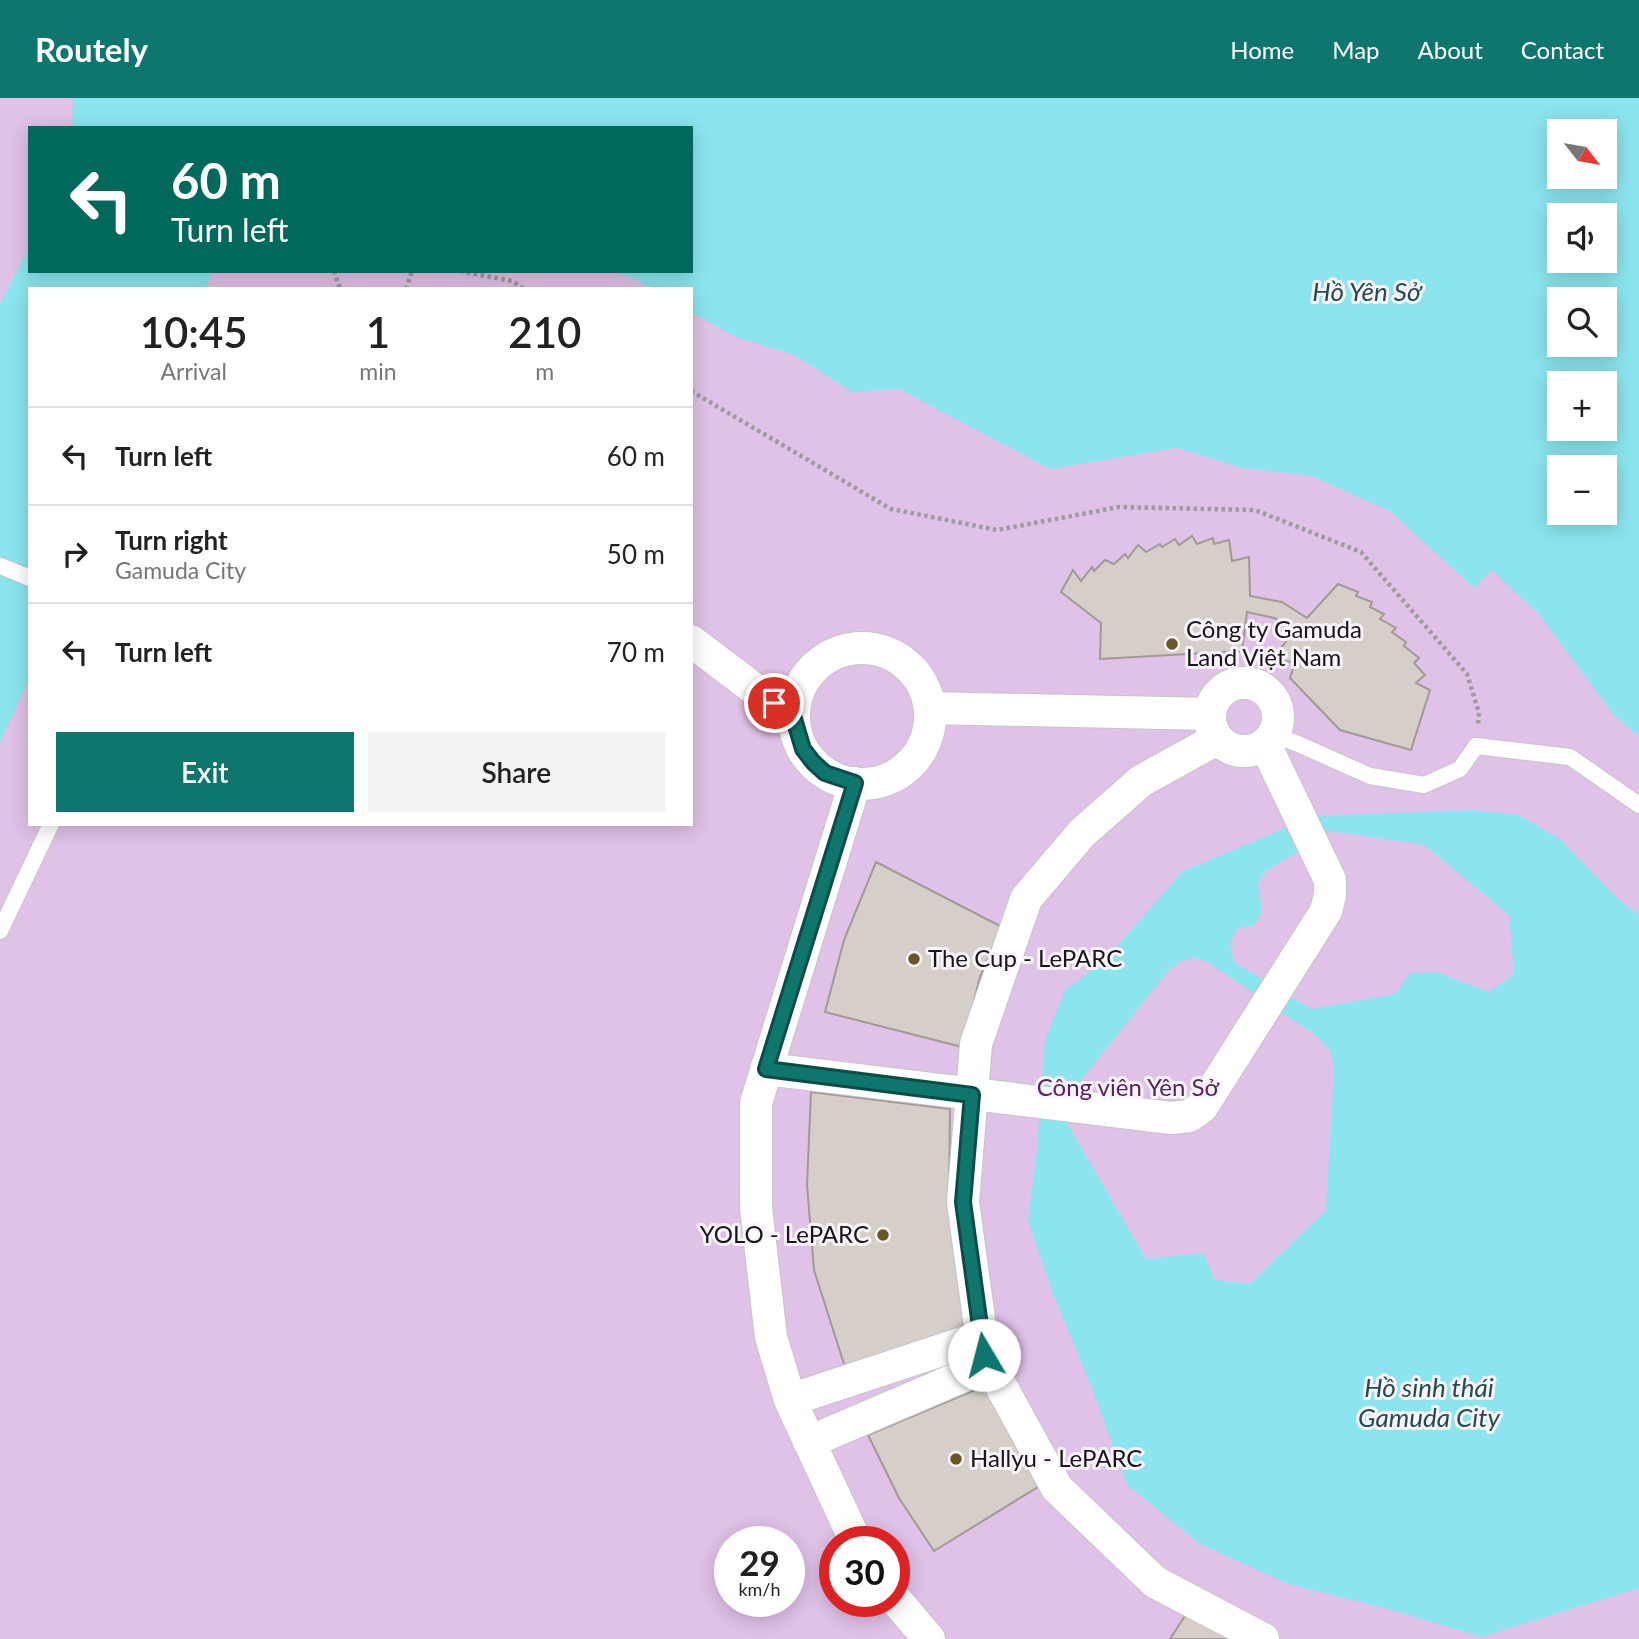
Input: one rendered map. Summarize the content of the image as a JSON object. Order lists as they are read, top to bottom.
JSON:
{
  "water": ["Hồ Yên Sở", "Hồ sinh thái Gamuda City"],
  "parks": ["Công viên Yên Sở"],
  "places": [
    "Công ty Gamuda Land Việt Nam",
    "The Cup - LePARC",
    "YOLO - LePARC",
    "Hallyu - LePARC"
  ],
  "north": "bottom right",
  "page": {
    "header": "Routely",
    "nav": [
      "Home",
      "Map",
      "About",
      "Contact"
    ],
    "map_buttons": ["+", "−"],
    "turn": ["60 m", "Turn left"],
    "eta": [
      "10:45",
      "Arrival",
      "1",
      "min",
      "210",
      "m"
    ],
    "list": [
      {
        "name": "Turn left",
        "value": "60 m"
      },
      {
        "name": "Turn right",
        "note": "Gamuda City",
        "value": "50 m"
      },
      {
        "name": "Turn left",
        "value": "70 m"
      }
    ],
    "buttons": ["Exit", "Share"],
    "speed": "29 km/h",
    "limit": "30"
  }
}
